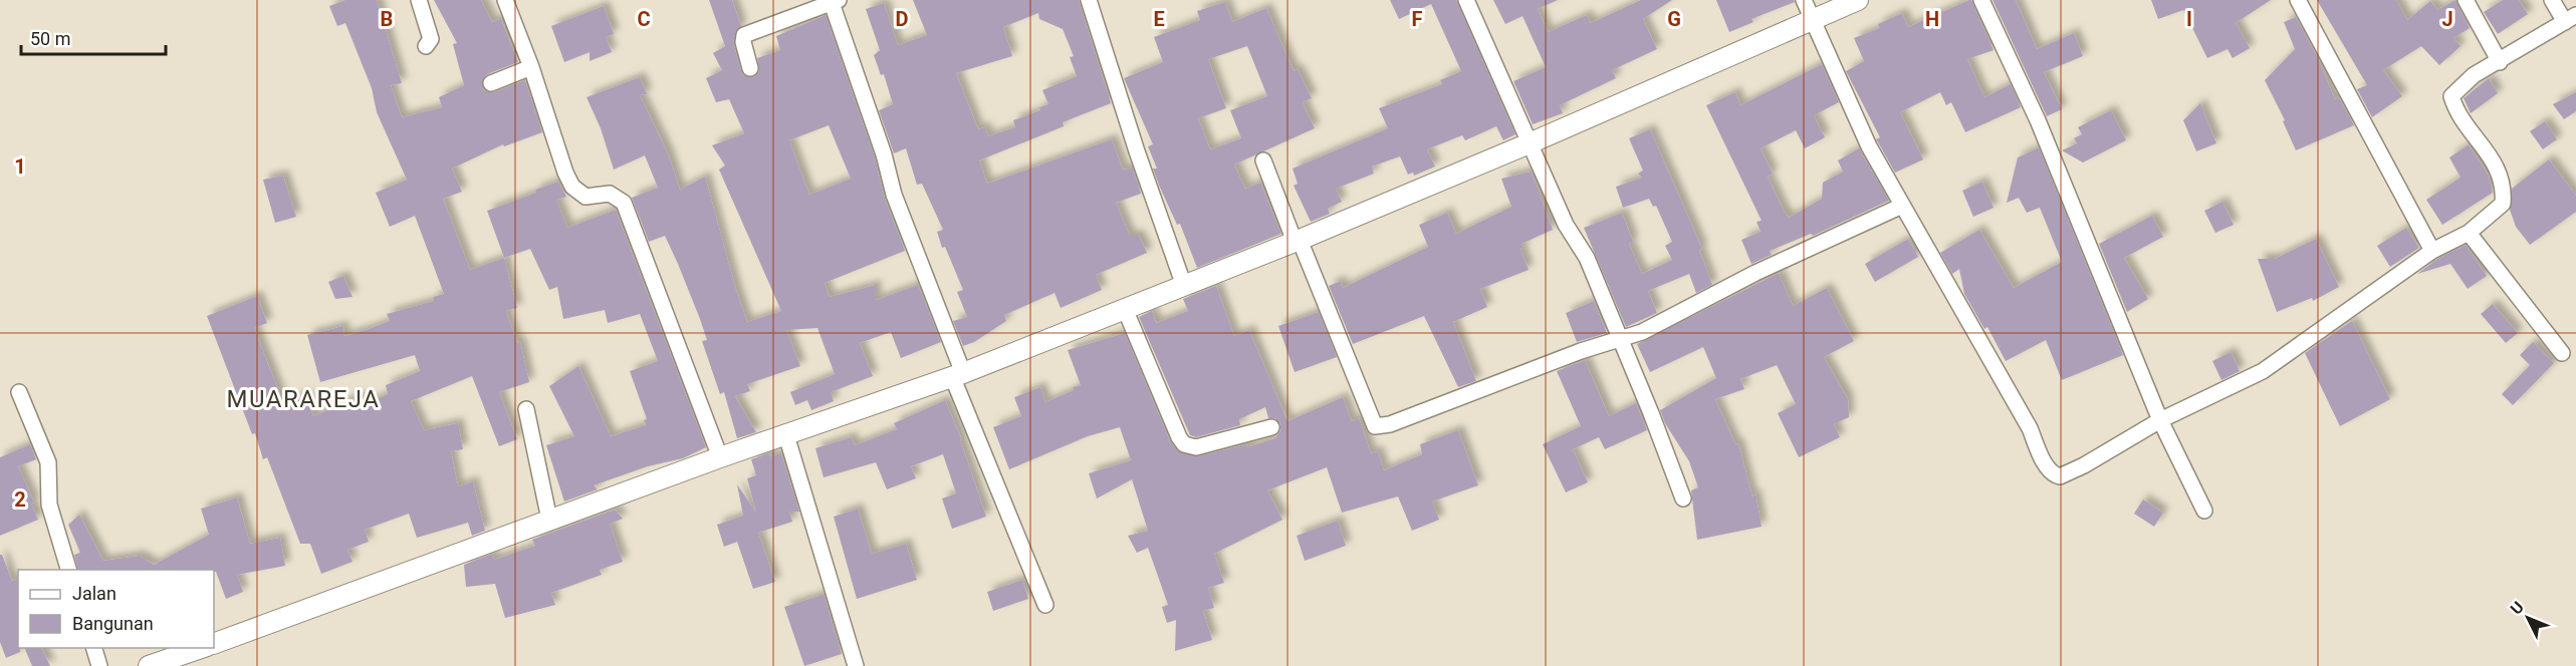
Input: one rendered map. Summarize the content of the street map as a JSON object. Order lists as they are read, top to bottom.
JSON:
{
  "districts": ["MUARAREJA"],
  "legend": ["Jalan", "Bangunan"],
  "scale_bar": "50 m",
  "north": "top left",
  "grid": {
    "columns": [
      "B",
      "C",
      "D",
      "E",
      "F",
      "G",
      "H",
      "I",
      "J"
    ],
    "rows": ["1", "2"]
  }
}
